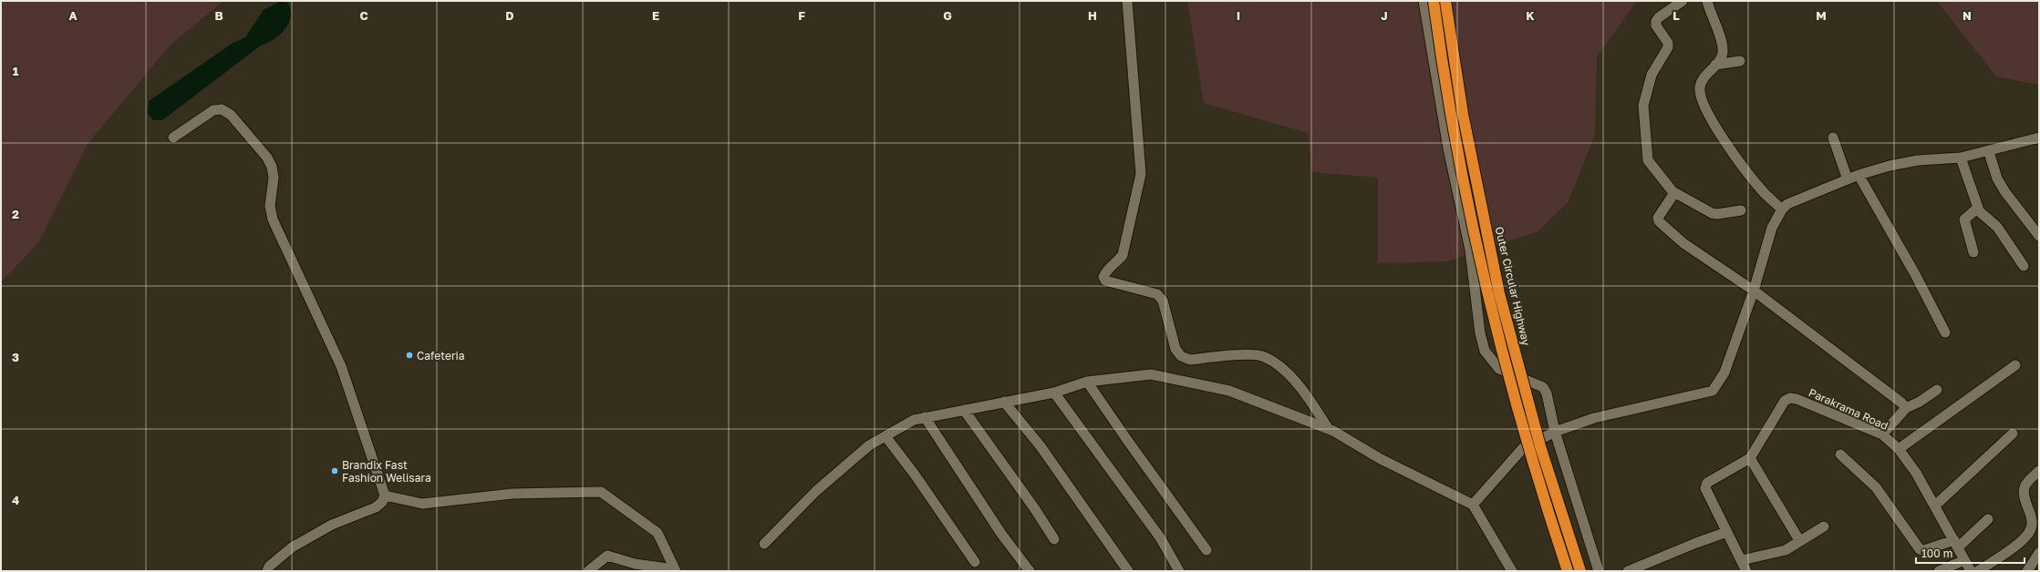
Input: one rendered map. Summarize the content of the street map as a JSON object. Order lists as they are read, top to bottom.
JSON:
{
  "streets": {
    "highway": ["Outer Circular Highway"],
    "street": ["Parakrama Road"]
  },
  "places": ["Cafeteria", "Brandix Fast Fashion Welisara"],
  "scale_bar": "100 m",
  "grid": {
    "columns": [
      "A",
      "B",
      "C",
      "D",
      "E",
      "F",
      "G",
      "H",
      "I",
      "J",
      "K",
      "L",
      "M",
      "N"
    ],
    "rows": [
      "1",
      "2",
      "3",
      "4"
    ]
  }
}
